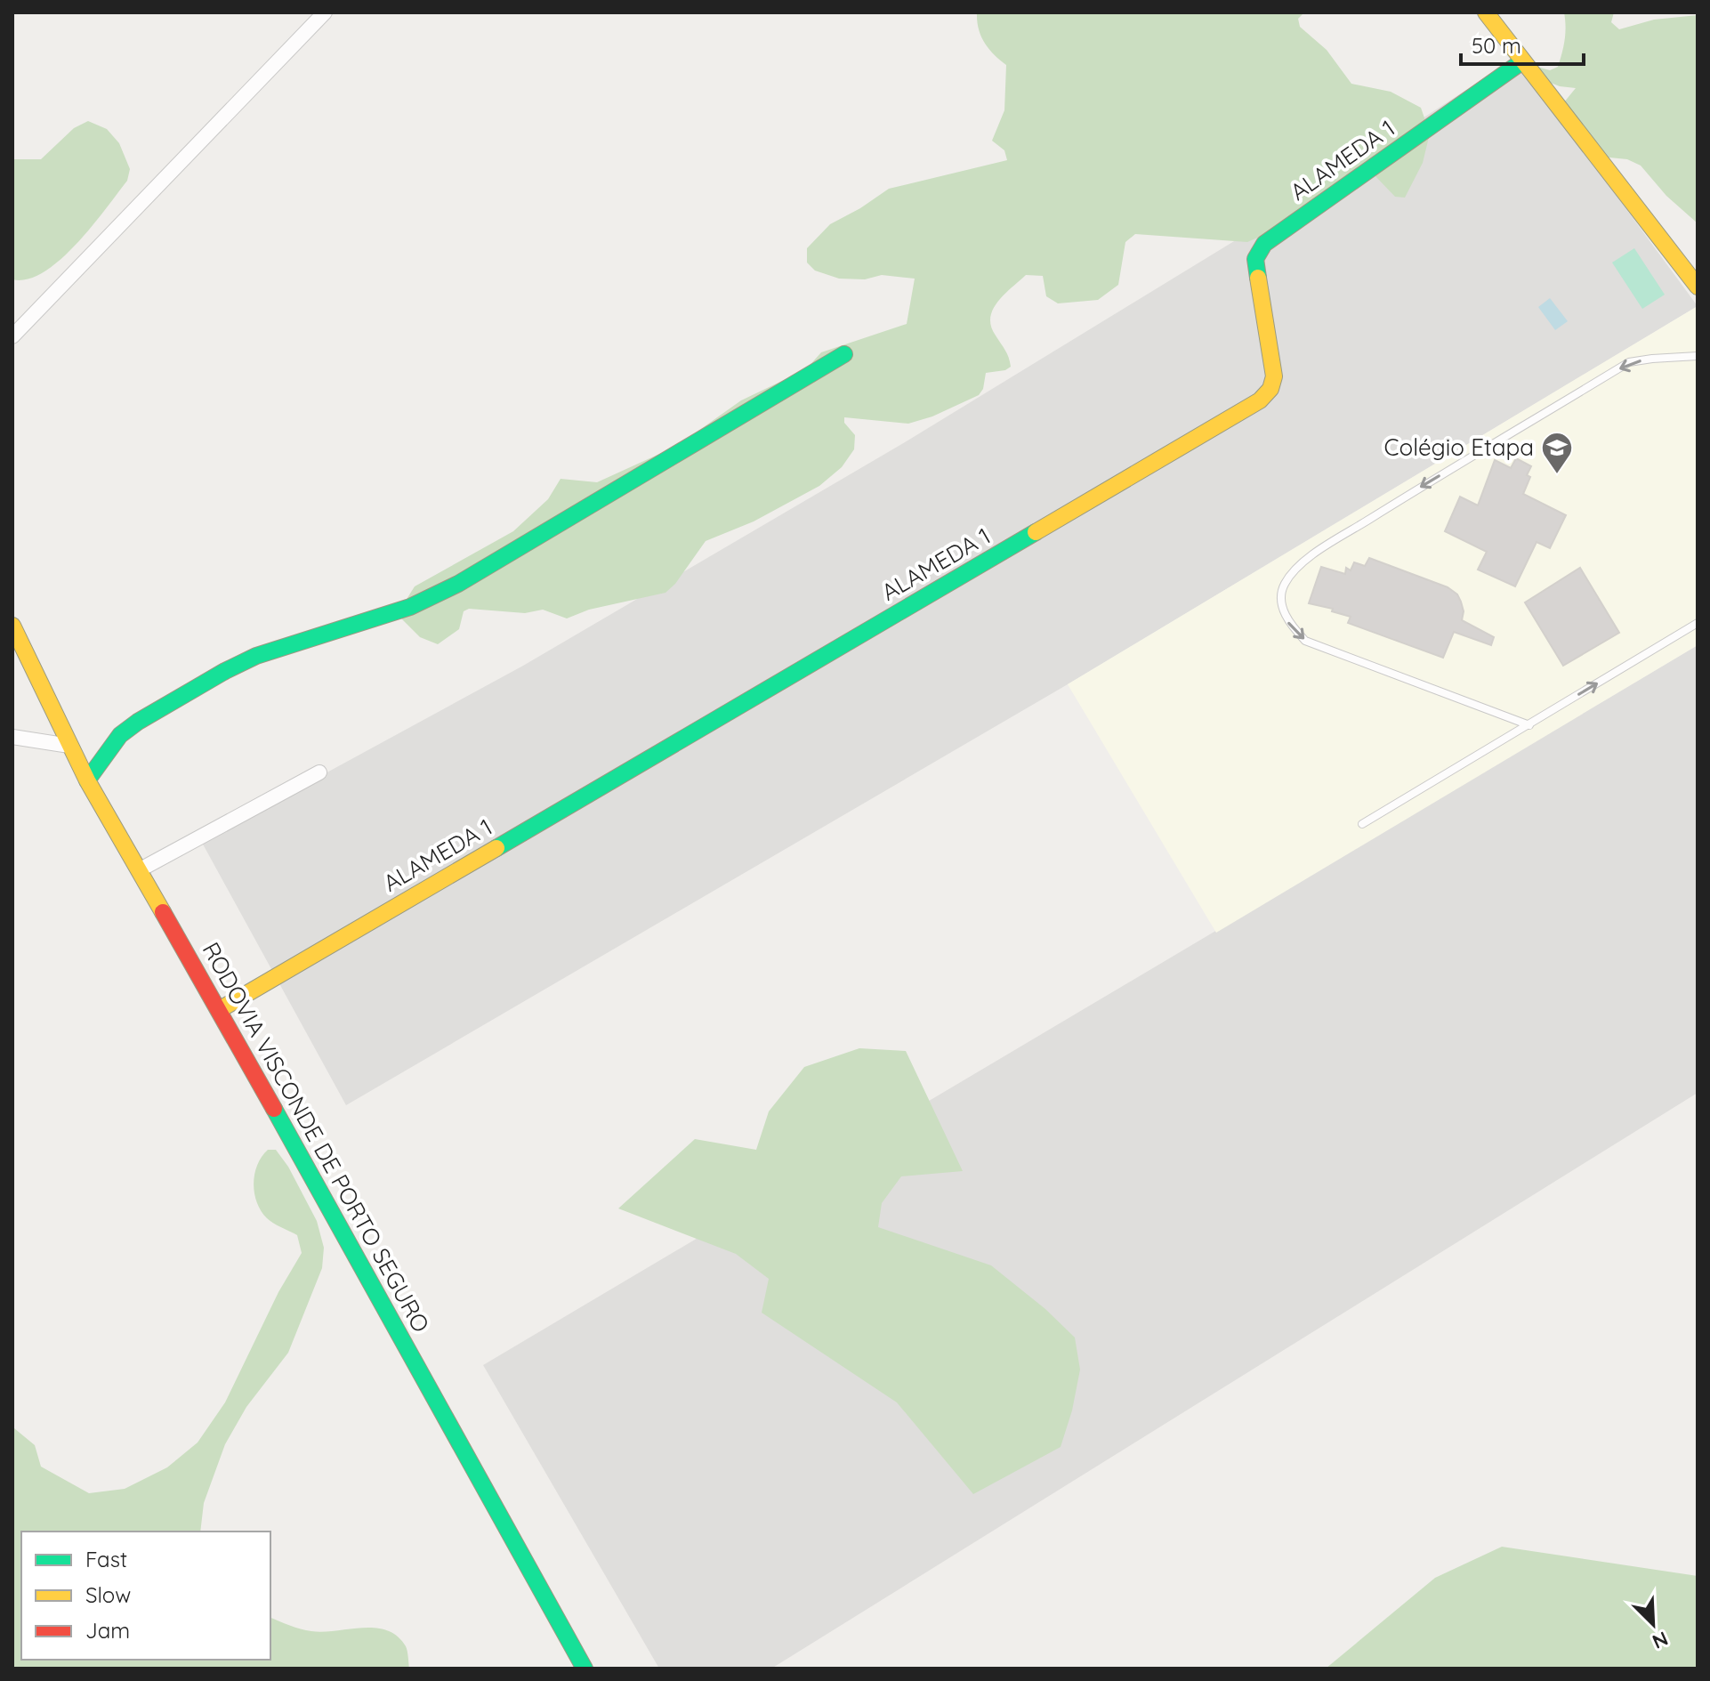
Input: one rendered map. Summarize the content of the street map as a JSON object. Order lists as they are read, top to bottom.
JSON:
{
  "streets": {
    "street": ["ALAMEDA 1", "RODOVIA VISCONDE DE PORTO SEGURO"]
  },
  "crossings": [
    ["ALAMEDA 1", "RODOVIA VISCONDE DE PORTO SEGURO"]
  ],
  "places": {
    "school or university": ["Colégio Etapa"]
  },
  "legend": ["Fast", "Slow", "Jam"],
  "scale_bar": "50 m",
  "north": "bottom right"
}
